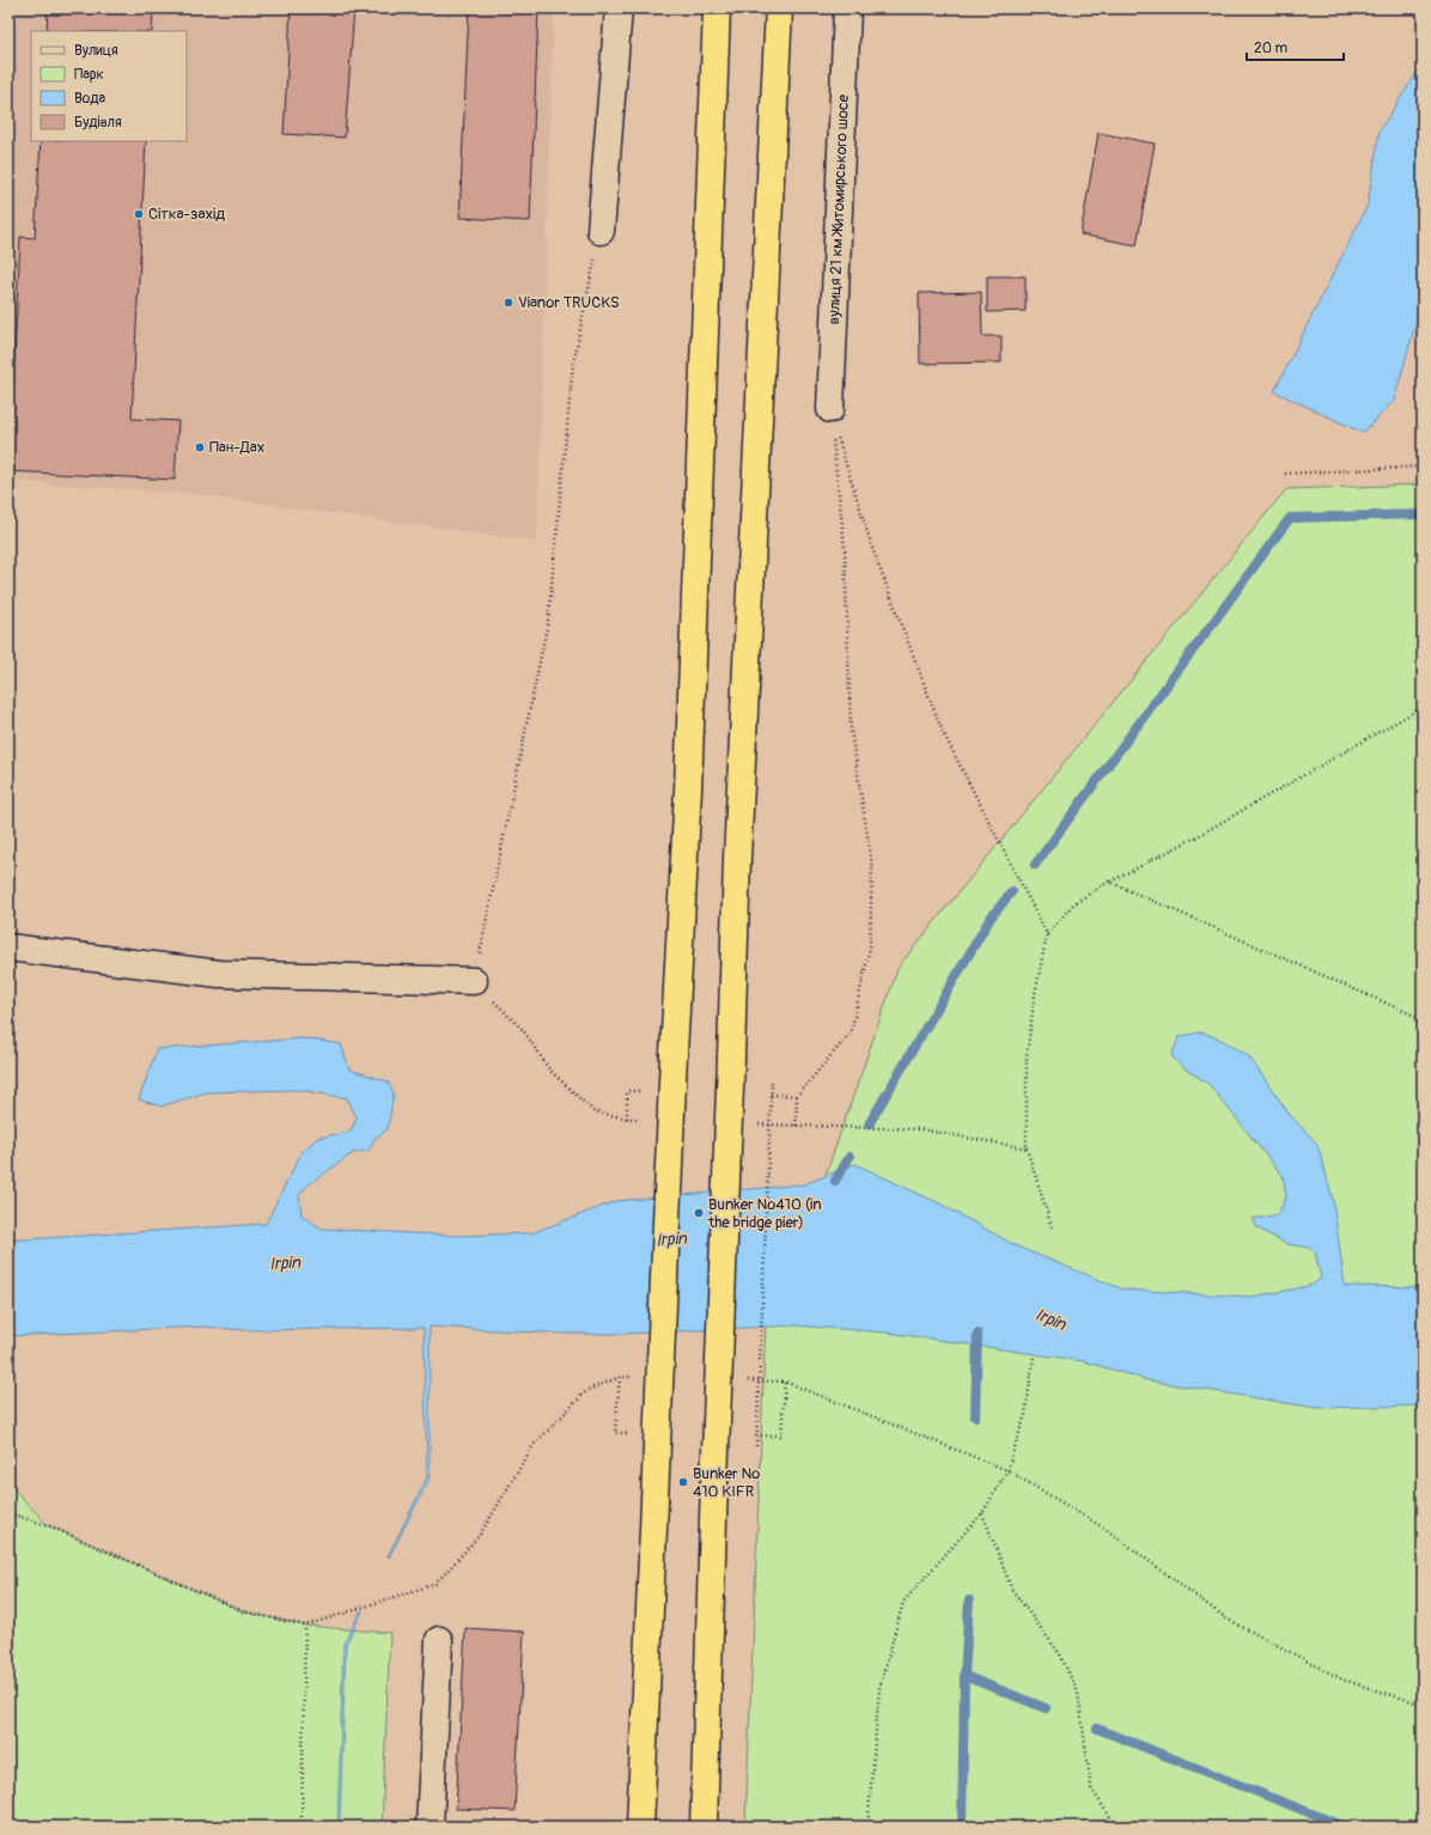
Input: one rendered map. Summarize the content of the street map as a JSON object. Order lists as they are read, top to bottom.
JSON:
{
  "streets": {
    "lane": ["вулиця 21 км Житомирського шосе"]
  },
  "water": ["Irpin"],
  "places": [
    "Сітка-захід",
    "Vianor TRUCKS",
    "Пан-Дах",
    "Bunker №410 (in the bridge pier)",
    "Bunker No 410 KIFR"
  ],
  "legend": [
    "Вулиця",
    "Парк",
    "Вода",
    "Будівля"
  ],
  "scale_bar": "20 m"
}
